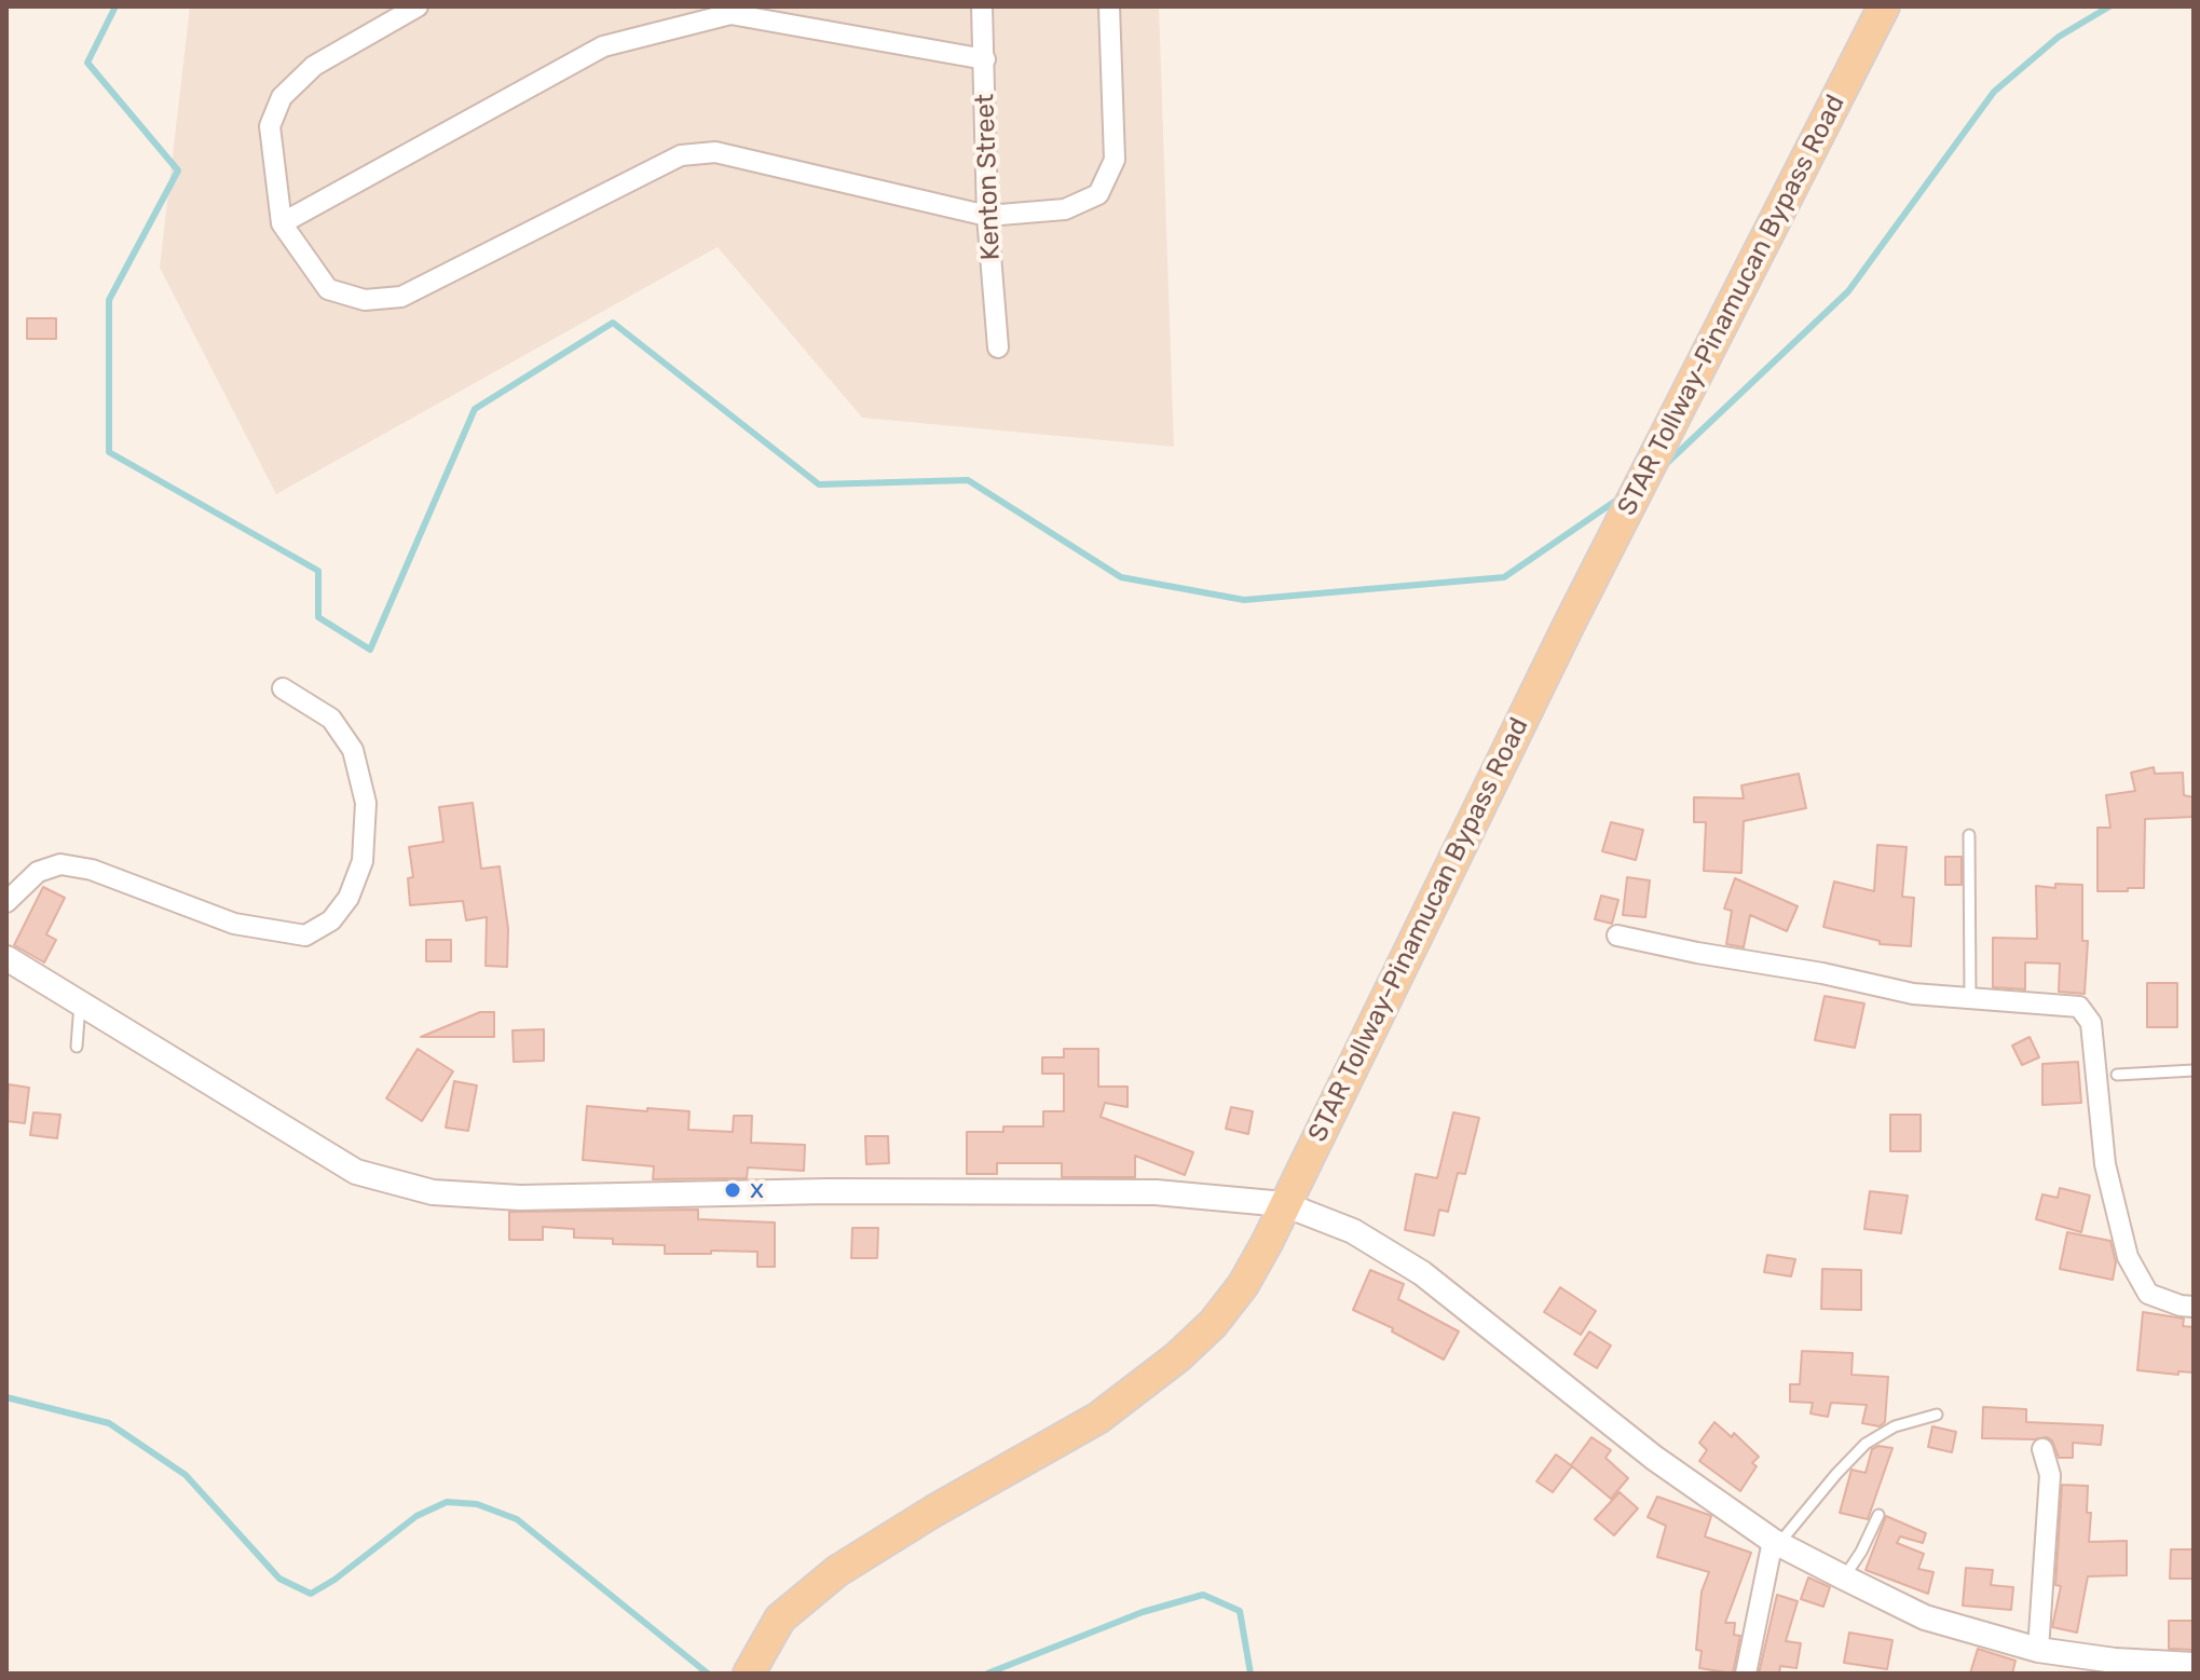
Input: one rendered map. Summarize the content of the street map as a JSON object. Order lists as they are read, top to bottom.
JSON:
{
  "streets": {
    "main road": ["STAR Tollway-Pinamucan Bypass Road"],
    "street": ["Kenton Street"]
  },
  "places": ["x"]
}
